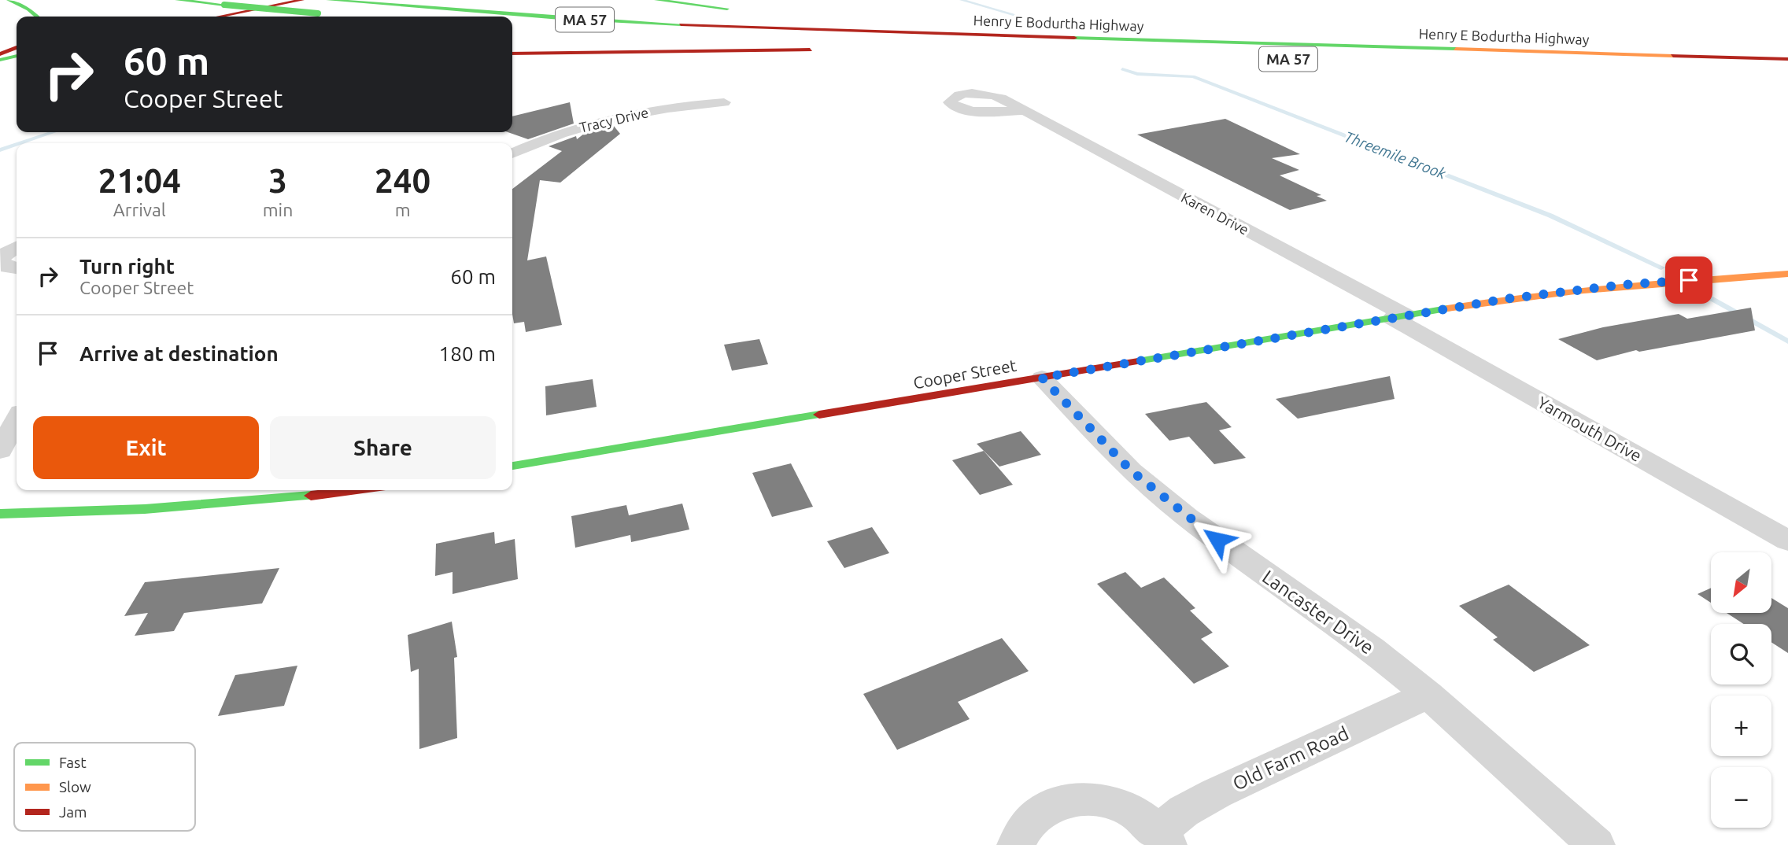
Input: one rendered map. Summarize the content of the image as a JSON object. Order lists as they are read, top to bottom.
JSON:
{
  "streets": {
    "main road": ["MA 57", "Henry E Bodurtha Highway", "Cooper Street"],
    "street": [
      "Tracy Drive",
      "Karen Drive",
      "Yarmouth Drive",
      "Lancaster Drive",
      "Old Farm Road"
    ]
  },
  "crossings": [
    ["Karen Drive", "Cooper Street"],
    ["Karen Drive", "Yarmouth Drive"],
    ["Cooper Street", "Yarmouth Drive"],
    ["Cooper Street", "Lancaster Drive"],
    ["Lancaster Drive", "Old Farm Road"]
  ],
  "water": ["Threemile Brook"],
  "legend": ["Fast", "Slow", "Jam"],
  "north": "bottom left",
  "page": {
    "turn": ["60 m", "Cooper Street"],
    "eta": [
      "21:04",
      "Arrival",
      "3",
      "min",
      "240",
      "m"
    ],
    "list": [
      {
        "name": "Turn right",
        "note": "Cooper Street",
        "value": "60 m"
      },
      {
        "name": "Arrive at destination",
        "value": "180 m"
      }
    ],
    "buttons": ["Exit", "Share"],
    "map_buttons": ["+", "−"]
  }
}
